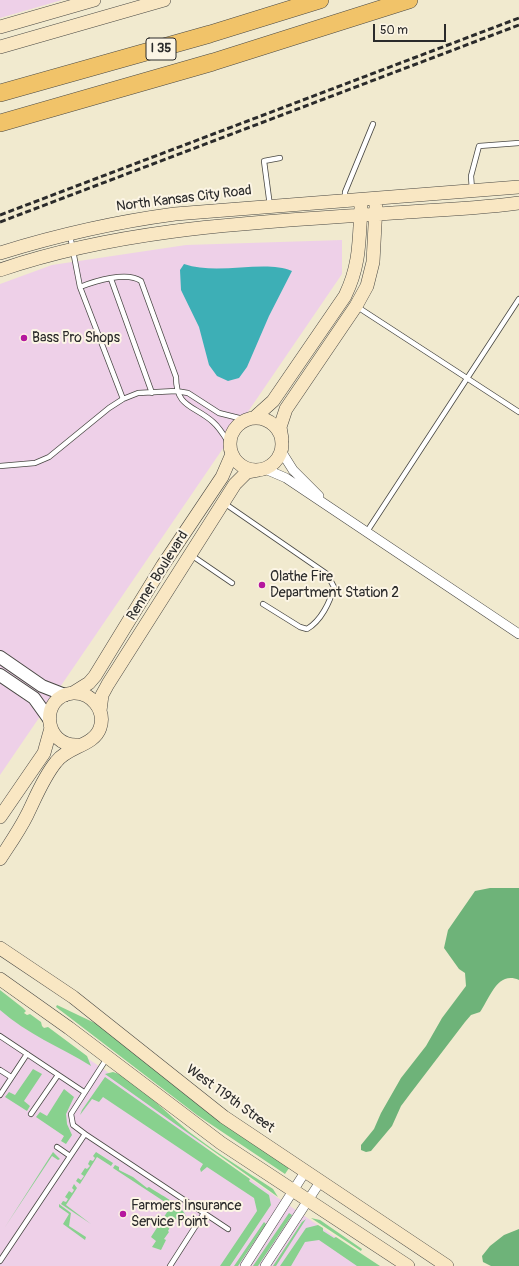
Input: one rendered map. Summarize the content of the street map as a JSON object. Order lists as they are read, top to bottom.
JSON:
{
  "streets": {
    "highway": ["I 35"],
    "main road": ["North Kansas City Road", "Renner Boulevard", "West 119th Street"]
  },
  "places": ["Bass Pro Shops", "Olathe Fire Department Station 2", "Farmers Insurance Service Point"],
  "scale_bar": "50 m"
}
